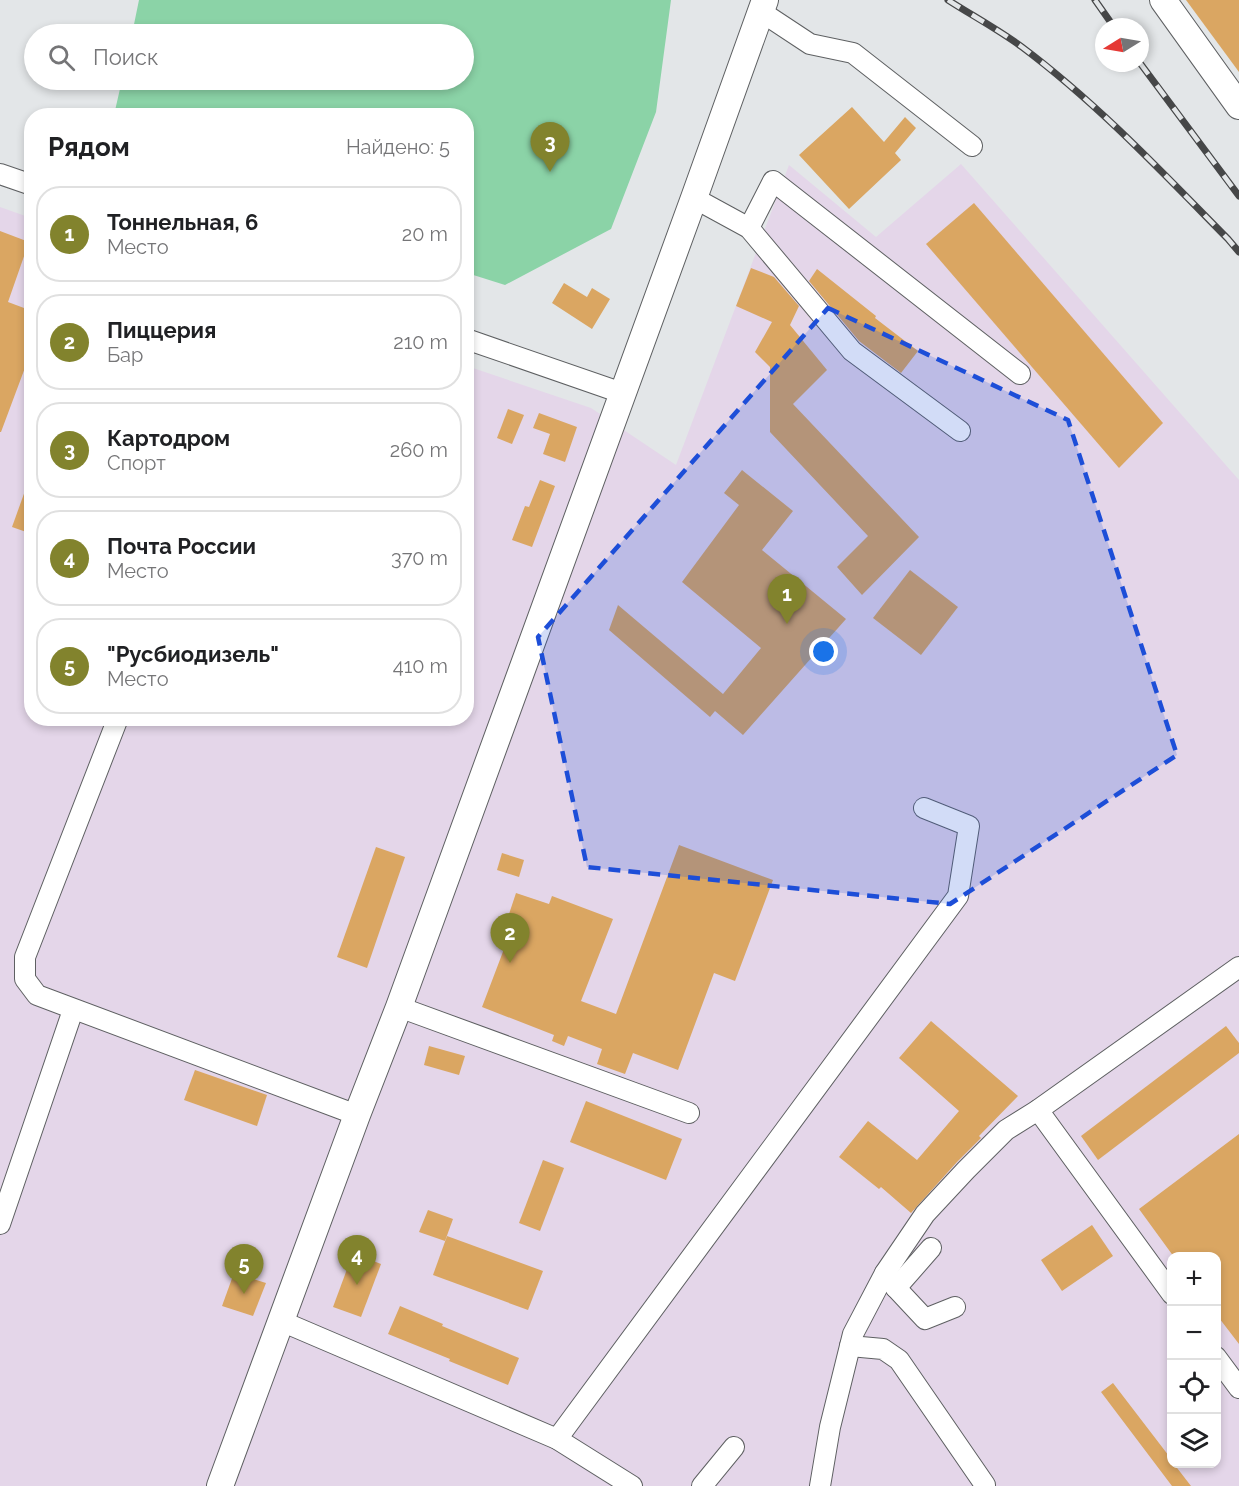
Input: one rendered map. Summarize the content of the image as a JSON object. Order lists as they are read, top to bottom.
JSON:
{
  "north": "left",
  "page": {
    "search": "Поиск",
    "heading": ["Рядом", "Найдено: 5"],
    "pins": [
      "3",
      "1",
      "2",
      "4",
      "5"
    ],
    "list": [
      {
        "mark": "1",
        "name": "Тоннельная, 6",
        "note": "Место",
        "value": "20 m"
      },
      {
        "mark": "2",
        "name": "Пиццерия",
        "note": "Бар",
        "value": "210 m"
      },
      {
        "mark": "3",
        "name": "Картодром",
        "note": "Спорт",
        "value": "260 m"
      },
      {
        "mark": "4",
        "name": "Почта России",
        "note": "Место",
        "value": "370 m"
      },
      {
        "mark": "5",
        "name": "\"Русбиодизель\"",
        "note": "Место",
        "value": "410 m"
      }
    ],
    "map_buttons": ["+", "−"]
  }
}
